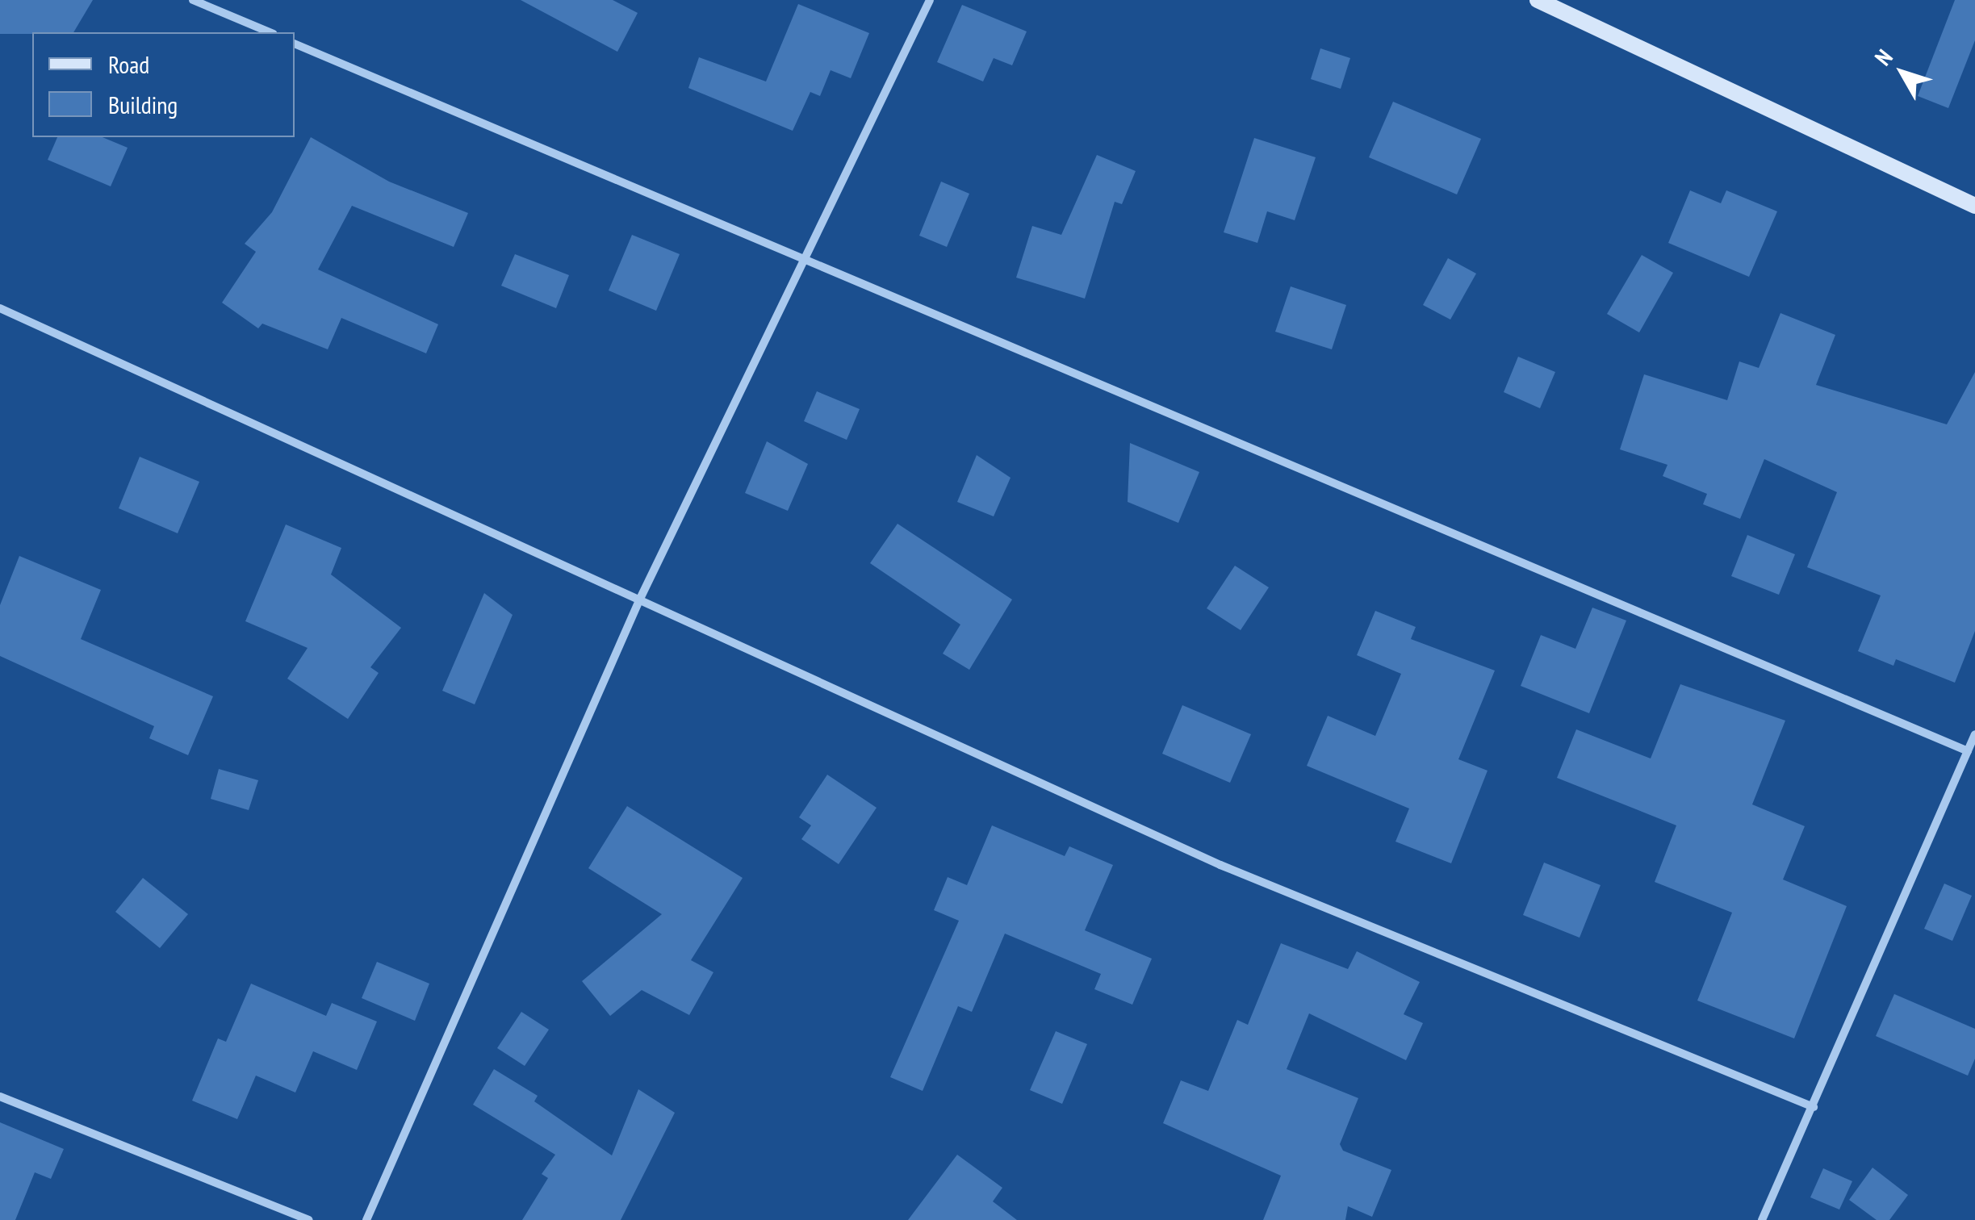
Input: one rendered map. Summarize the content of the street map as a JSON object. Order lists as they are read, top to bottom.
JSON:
{
  "legend": ["Road", "Building"],
  "north": "top left"
}
